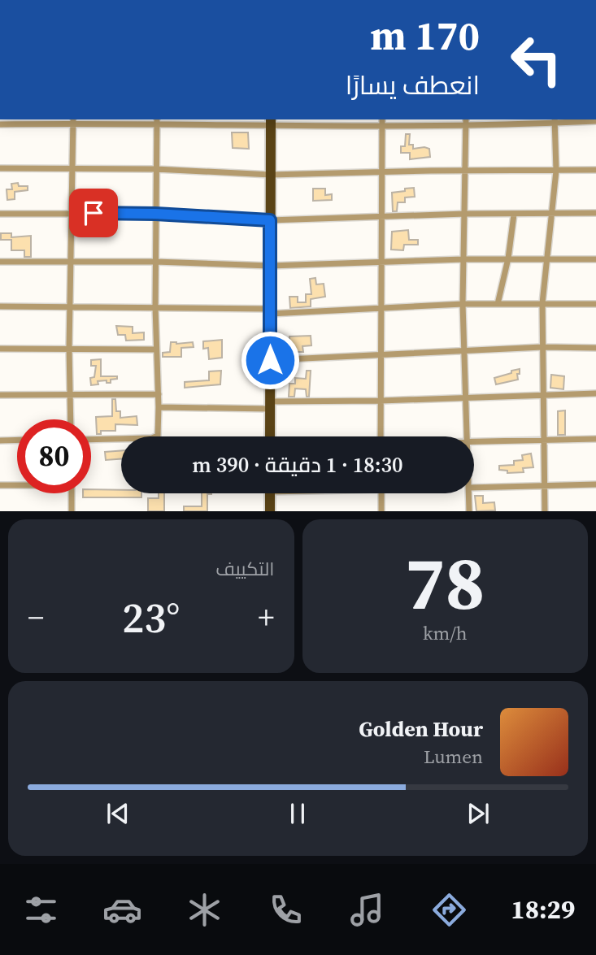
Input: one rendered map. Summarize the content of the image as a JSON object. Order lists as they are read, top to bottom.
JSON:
{
  "page": {
    "turn": ["170 m", "انعطف يسارًا"],
    "limit": "80",
    "trip": "18:30 · 1 دقيقة · 390 m",
    "tile": [
      ["78", "km/h"],
      "التكييف"
    ],
    "heat": ["−", "23°", "+"],
    "song": ["Golden Hour", "Lumen"],
    "tabs": "18:29"
  }
}
